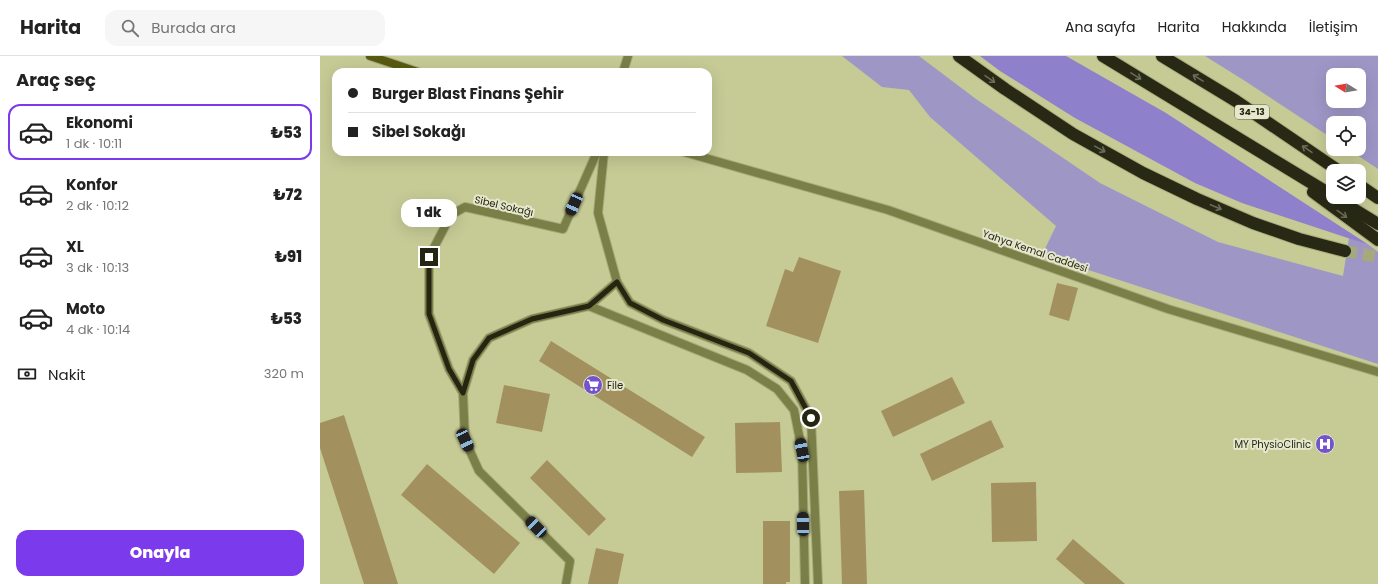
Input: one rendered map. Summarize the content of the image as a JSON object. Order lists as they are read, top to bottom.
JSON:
{
  "streets": {
    "highway": ["34-13"],
    "street": ["Sibel Sokağı", "Yahya Kemal Caddesi"]
  },
  "places": {
    "supermarket": ["File"],
    "hospital": ["MY PhysioClinic"]
  },
  "north": "left",
  "page": {
    "header": "Harita",
    "search": "Burada ara",
    "nav": [
      "Ana sayfa",
      "Harita",
      "Hakkında",
      "İletişim"
    ],
    "heading": "Araç seç",
    "banner": ["Burger Blast Finans Şehir", "Sibel Sokağı"],
    "list": [
      {
        "name": "Ekonomi",
        "note": "1 dk · 10:11",
        "value": "₺53"
      },
      {
        "name": "Konfor",
        "note": "2 dk · 10:12",
        "value": "₺72"
      },
      {
        "name": "XL",
        "note": "3 dk · 10:13",
        "value": "₺91"
      },
      {
        "name": "Moto",
        "note": "4 dk · 10:14",
        "value": "₺53"
      }
    ],
    "bubble": "1 dk",
    "pay": ["Nakit", "320 m"],
    "buttons": "Onayla"
  }
}
